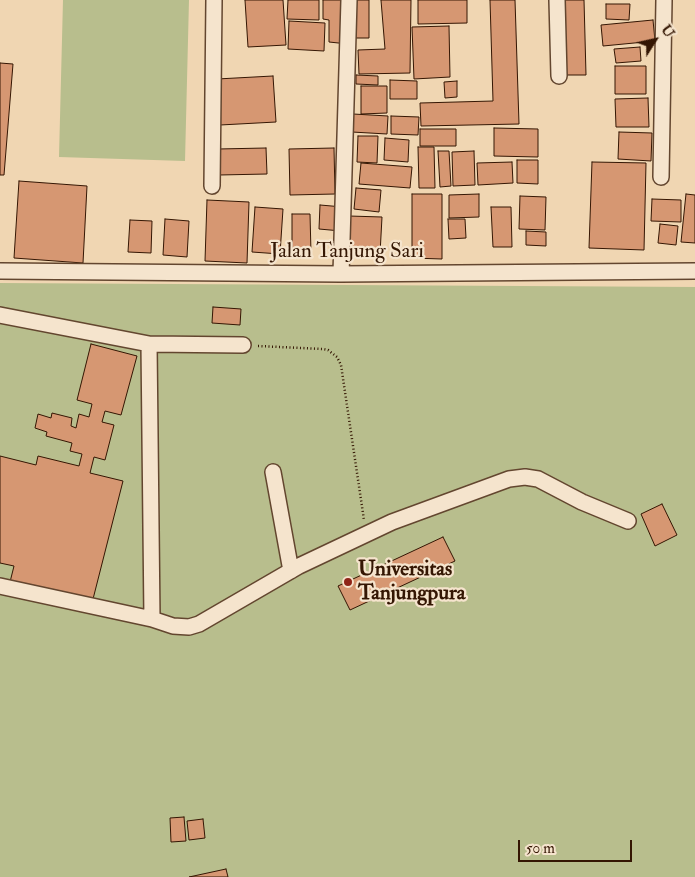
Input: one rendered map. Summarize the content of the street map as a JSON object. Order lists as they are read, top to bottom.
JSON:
{
  "streets": {
    "street": ["Jalan Tanjung Sari"]
  },
  "places": ["Universitas Tanjungpura"],
  "scale_bar": "50 m",
  "north": "top right"
}
